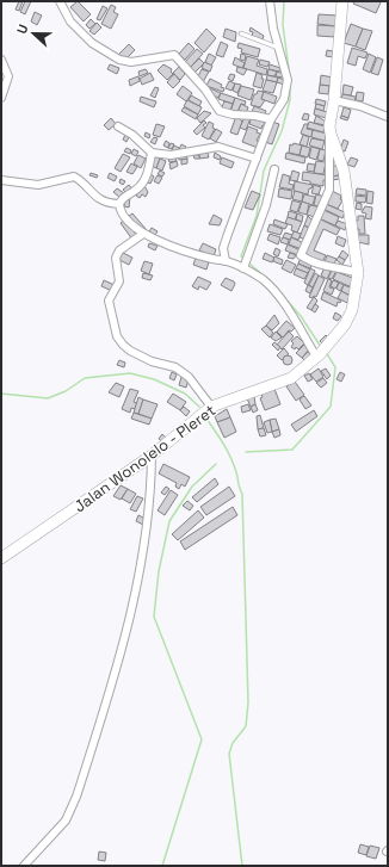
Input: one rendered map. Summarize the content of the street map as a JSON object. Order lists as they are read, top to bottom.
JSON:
{
  "streets": {
    "main road": ["Jalan Wonolelo - Pleret"]
  },
  "north": "left"
}
